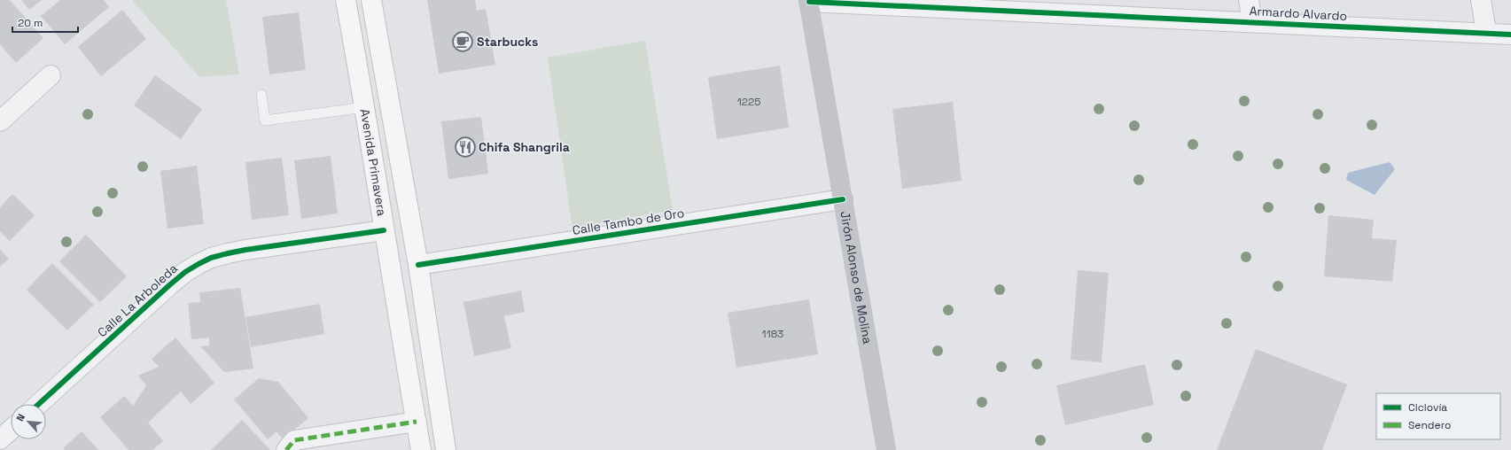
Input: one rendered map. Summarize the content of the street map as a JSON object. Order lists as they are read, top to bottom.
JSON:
{
  "streets": {
    "main road": ["Avenida Primavera", "Jirón Alonso de Molina"],
    "street": ["Armardo Alvardo", "Calle Tambo de Oro", "Calle La Arboleda"]
  },
  "crossings": [
    ["Armardo Alvardo", "Jirón Alonso de Molina"],
    ["Avenida Primavera", "Calle Tambo de Oro"],
    ["Avenida Primavera", "Calle La Arboleda"],
    ["Calle Tambo de Oro", "Jirón Alonso de Molina"]
  ],
  "places": {
    "cafe": ["Starbucks"],
    "restaurant": ["Chifa Shangrila"]
  },
  "house_numbers": ["1225", "1183"],
  "legend": ["Ciclovía", "Sendero"],
  "scale_bar": "20 m",
  "north": "top left"
}
